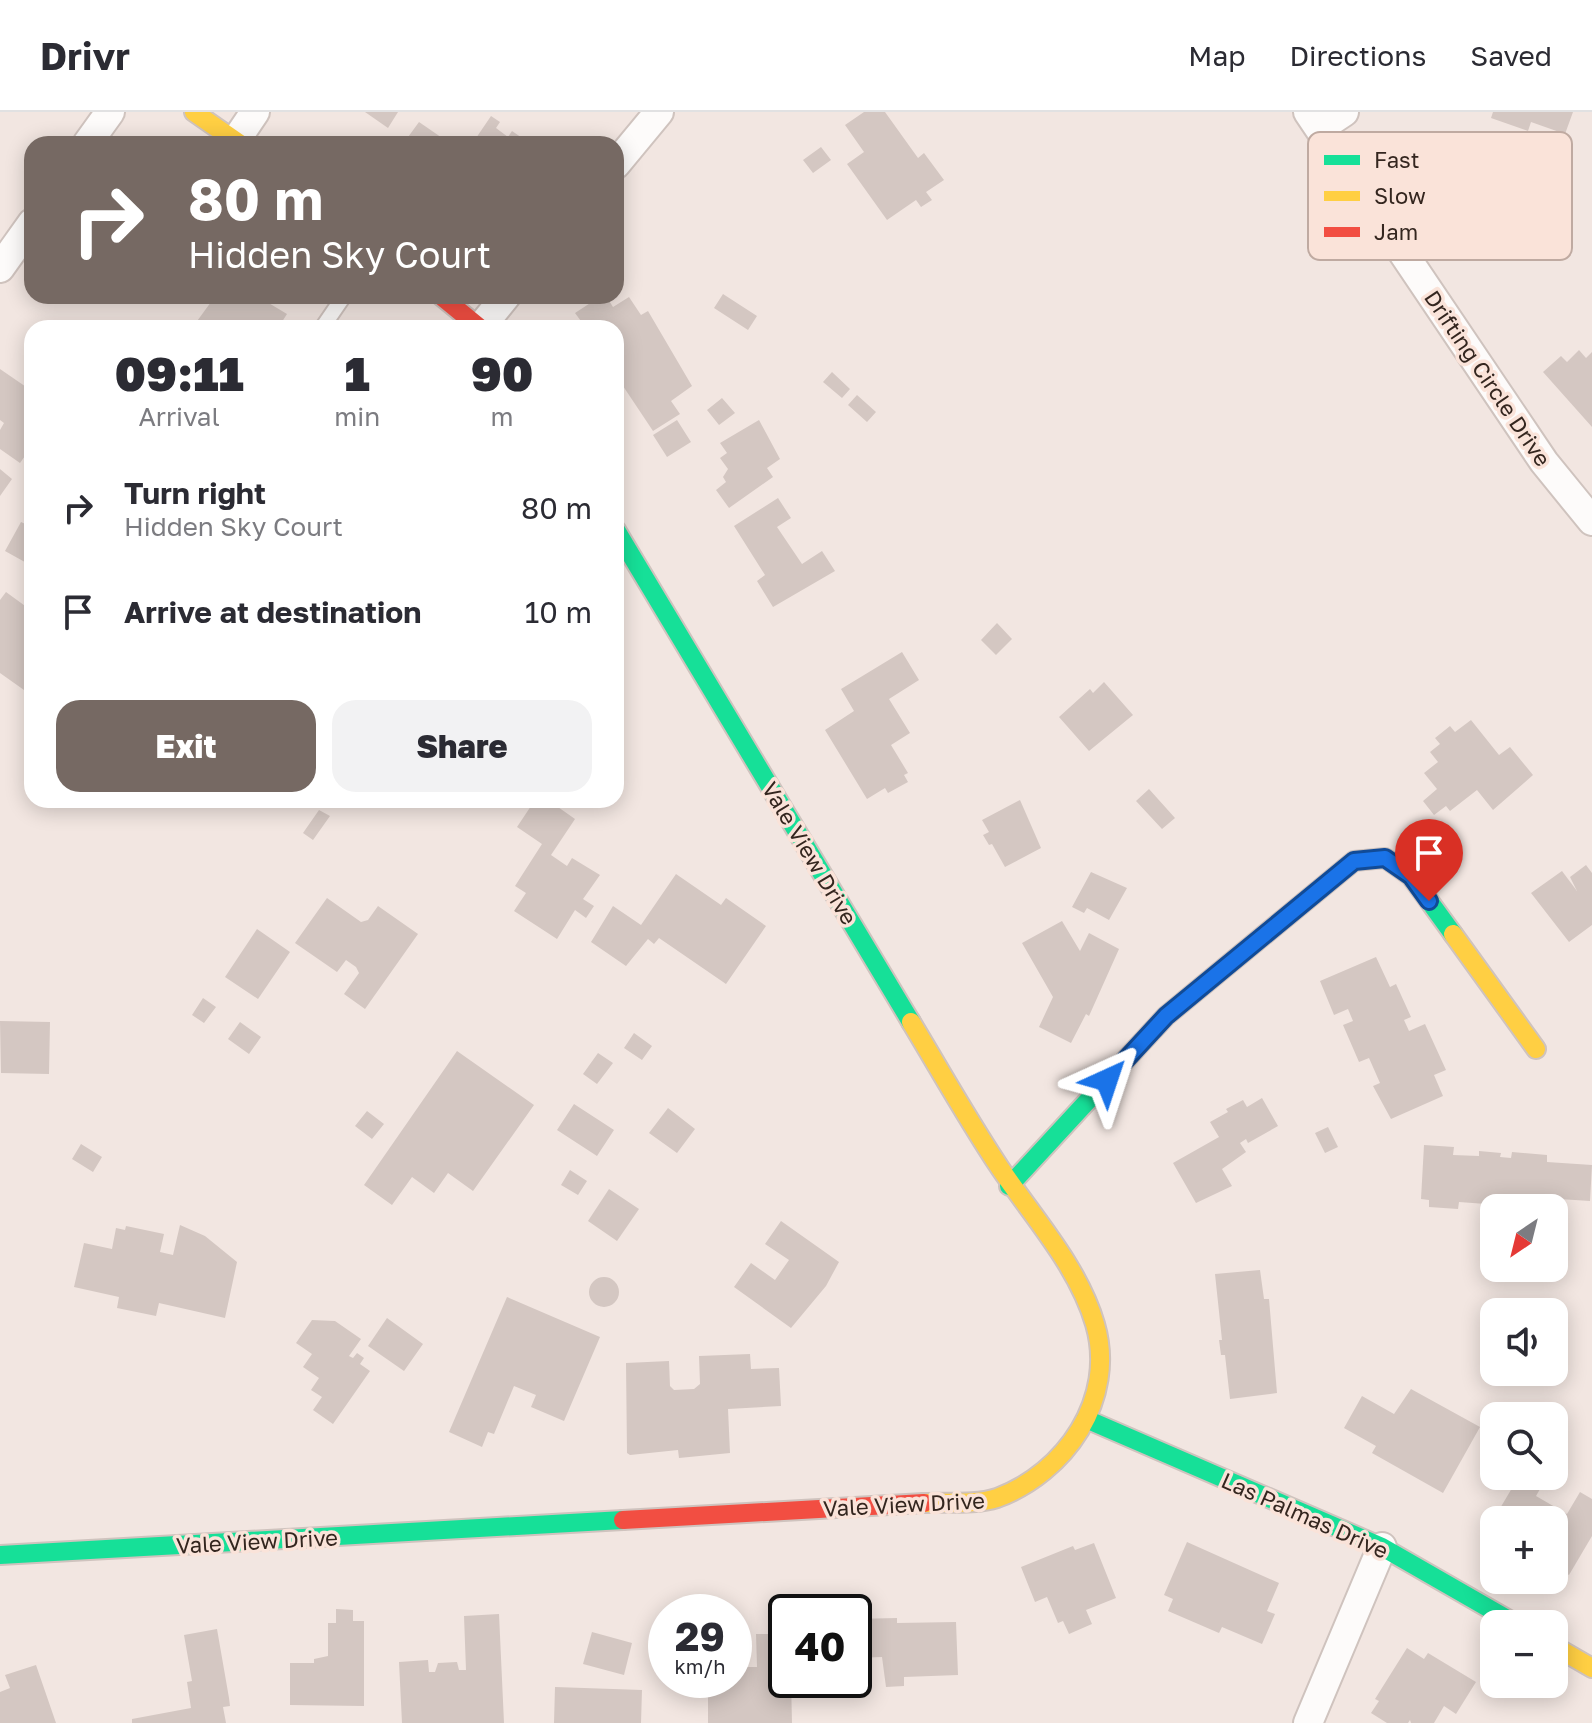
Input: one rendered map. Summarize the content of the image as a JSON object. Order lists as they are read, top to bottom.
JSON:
{
  "streets": {
    "street": ["Drifting Circle Drive", "Vale View Drive", "Las Palmas Drive"]
  },
  "crossings": [
    ["Vale View Drive", "Las Palmas Drive"]
  ],
  "legend": ["Fast", "Slow", "Jam"],
  "north": "bottom left",
  "page": {
    "header": "Drivr",
    "nav": ["Map", "Directions", "Saved"],
    "turn": ["80 m", "Hidden Sky Court"],
    "eta": [
      "09:11",
      "Arrival",
      "1",
      "min",
      "90",
      "m"
    ],
    "list": [
      {
        "name": "Turn right",
        "note": "Hidden Sky Court",
        "value": "80 m"
      },
      {
        "name": "Arrive at destination",
        "value": "10 m"
      }
    ],
    "buttons": ["Exit", "Share"],
    "map_buttons": ["+", "−"],
    "speed": "29 km/h",
    "limit": "40"
  }
}
